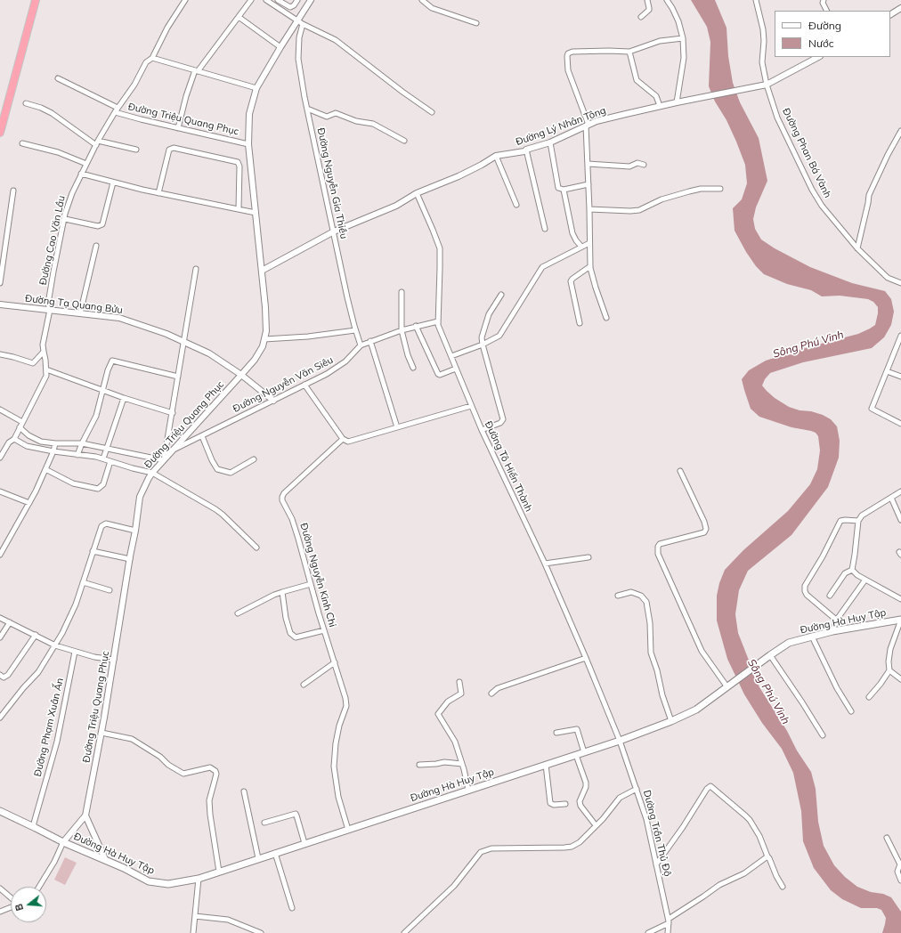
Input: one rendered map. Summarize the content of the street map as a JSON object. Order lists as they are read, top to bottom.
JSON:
{
  "streets": {
    "main road": ["Đường Hà Huy Tập"],
    "street": [
      "Đường Triệu Quang Phục",
      "Đường Lý Nhân Tông",
      "Đường Phan Bá Vành",
      "Đường Nguyễn Gia Thiều",
      "Đường Cao Văn Lầu",
      "Đường Tạ Quang Bửu",
      "Đường Nguyễn Văn Siêu",
      "Đường Tô Hiến Thành",
      "Đường Nguyễn Kinh Chi",
      "Đường Phạm Xuân Ấn",
      "Dường Trần Thủ Độ"
    ]
  },
  "crossings": [
    ["Đường Triệu Quang Phục", "Đường Lý Nhân Tông"],
    ["Đường Triệu Quang Phục", "Đường Cao Văn Lầu"],
    ["Đường Triệu Quang Phục", "Đường Tạ Quang Bửu"],
    ["Đường Triệu Quang Phục", "Đường Nguyễn Văn Siêu"],
    ["Đường Triệu Quang Phục", "Đường Hà Huy Tập"],
    ["Đường Lý Nhân Tông", "Đường Phan Bá Vành"],
    ["Đường Lý Nhân Tông", "Đường Nguyễn Gia Thiều"],
    ["Đường Lý Nhân Tông", "Đường Tô Hiến Thành"],
    ["Đường Nguyễn Gia Thiều", "Đường Nguyễn Văn Siêu"],
    ["Đường Cao Văn Lầu", "Đường Tạ Quang Bửu"],
    ["Đường Tạ Quang Bửu", "Đường Nguyễn Văn Siêu"],
    ["Đường Nguyễn Văn Siêu", "Đường Tô Hiến Thành"],
    ["Đường Tô Hiến Thành", "Đường Hà Huy Tập"],
    ["Đường Tô Hiến Thành", "Dường Trần Thủ Độ"],
    ["Đường Nguyễn Kinh Chi", "Đường Hà Huy Tập"],
    ["Đường Hà Huy Tập", "Đường Phạm Xuân Ấn"],
    ["Đường Hà Huy Tập", "Dường Trần Thủ Độ"]
  ],
  "water": ["Sông Phú Vinh"],
  "legend": ["Đường", "Nước"],
  "north": "left"
}
